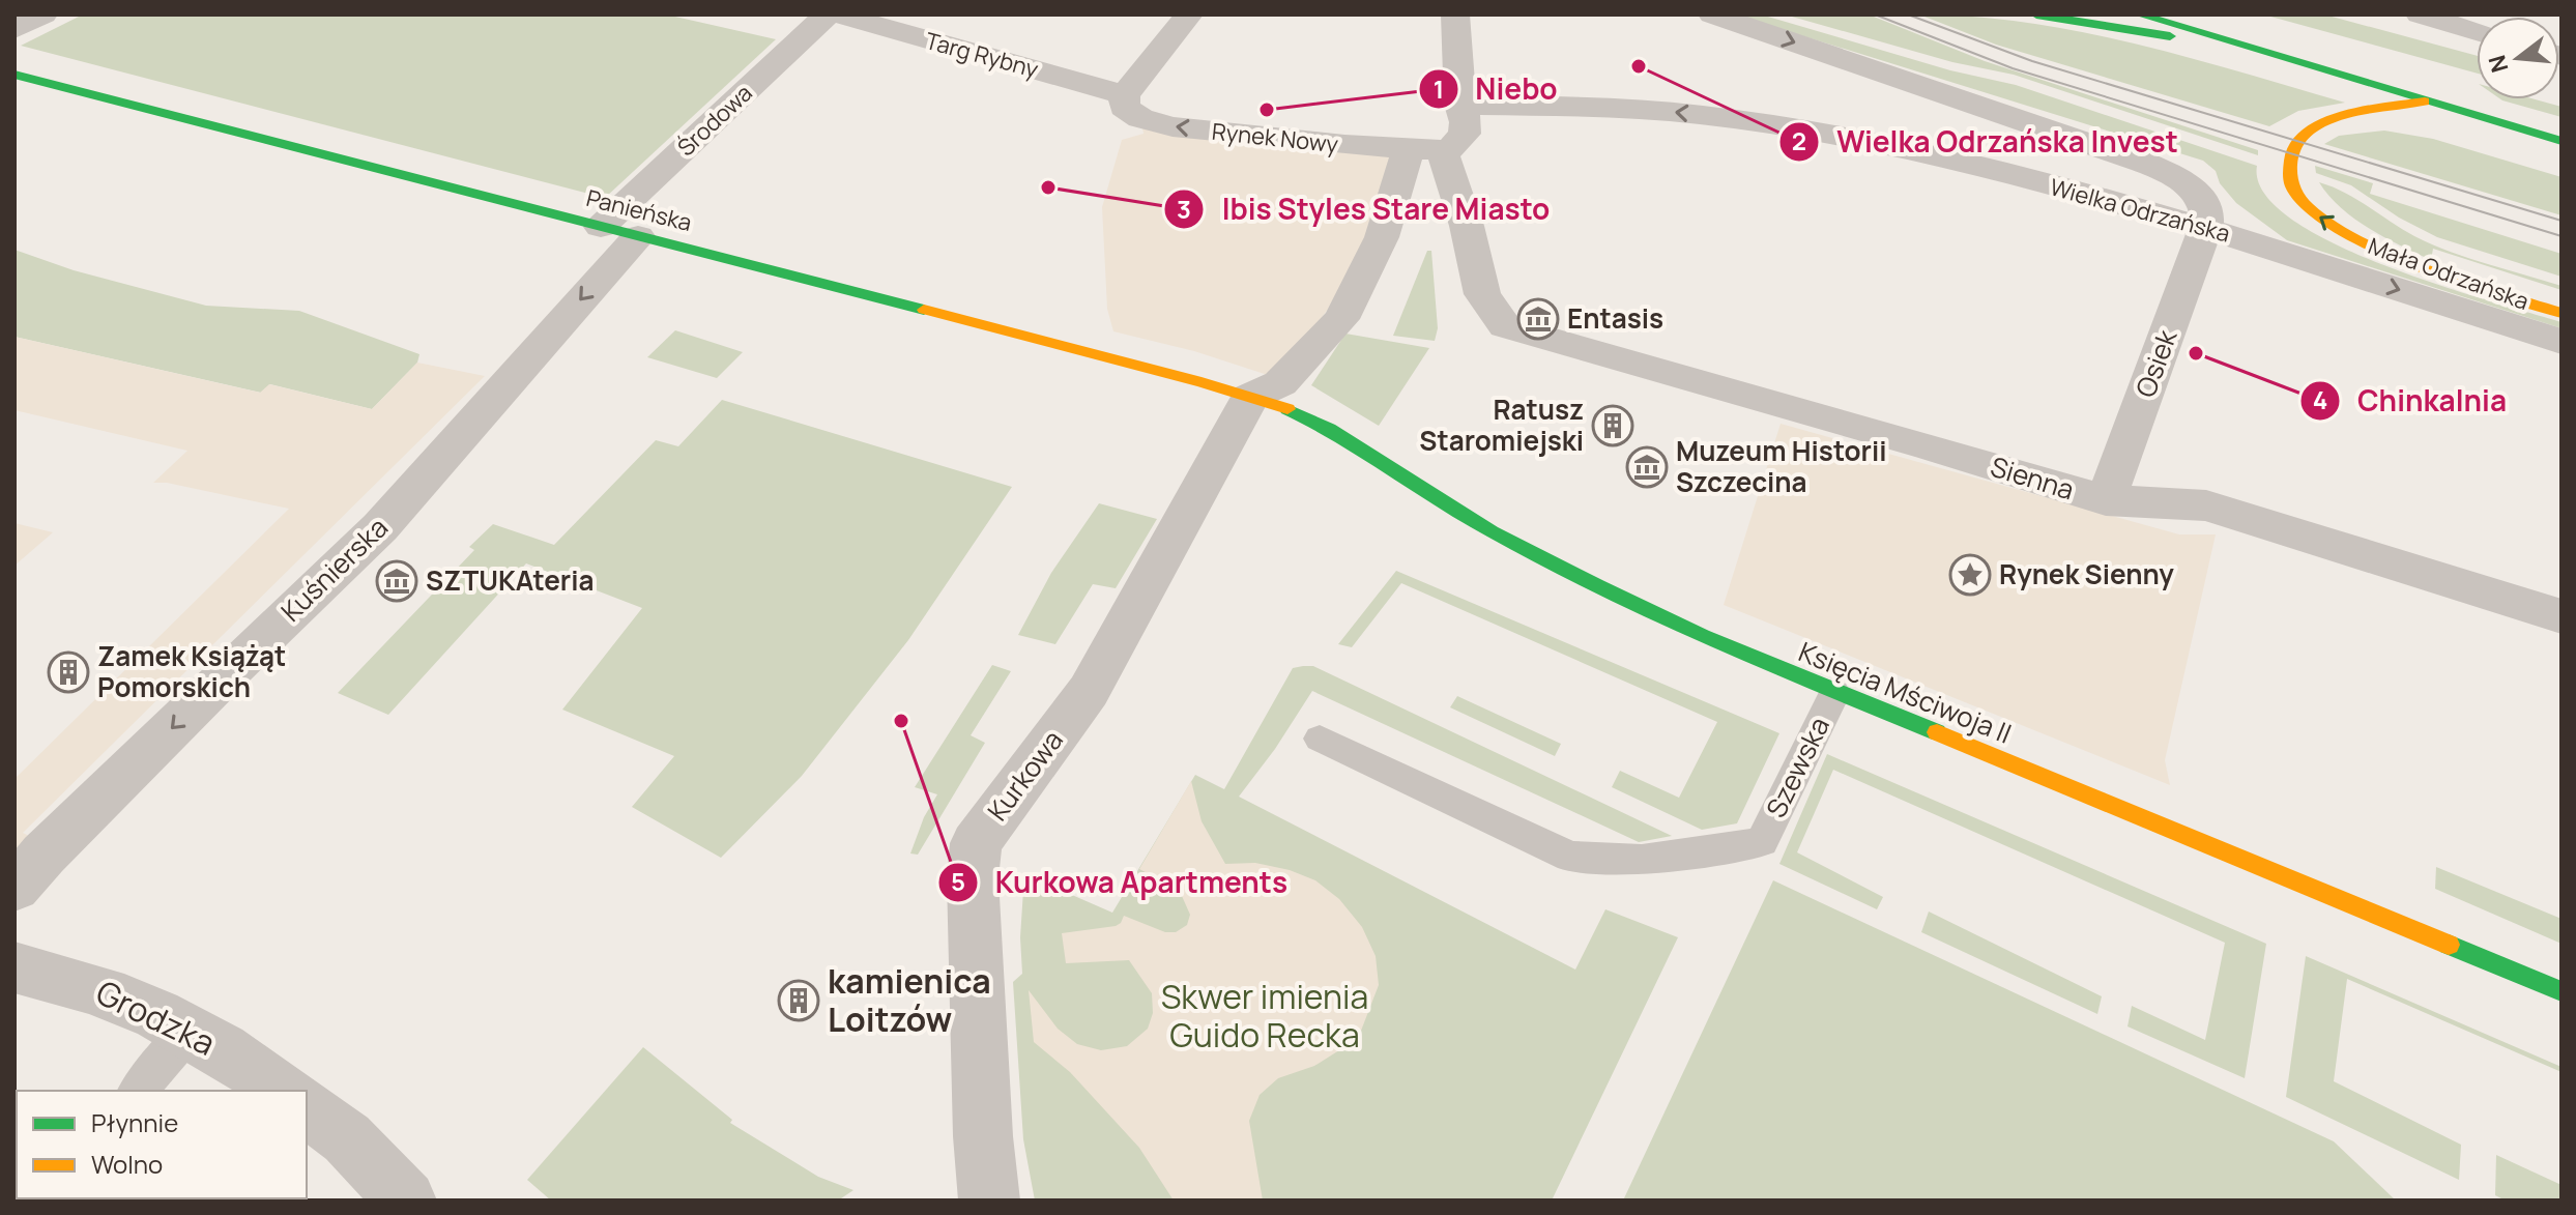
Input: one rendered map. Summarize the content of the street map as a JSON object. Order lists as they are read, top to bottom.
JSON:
{
  "streets": {
    "street": [
      "Targ Rybny",
      "Środowa",
      "Rynek Nowy",
      "Panieńska",
      "Wielka Odrzańska",
      "Mała Odrzańska",
      "Osiek",
      "Sienna",
      "Kuśnierska",
      "Księcia Mściwoja II",
      "Kurkowa",
      "Grodzka"
    ],
    "lane": ["Szewska"]
  },
  "crossings": [
    ["Targ Rybny", "Rynek Nowy"],
    ["Środowa", "Panieńska"],
    ["Rynek Nowy", "Sienna"],
    ["Panieńska", "Kuśnierska"],
    ["Panieńska", "Księcia Mściwoja II"],
    ["Panieńska", "Kurkowa"],
    ["Wielka Odrzańska", "Osiek"],
    ["Osiek", "Sienna"],
    ["Księcia Mściwoja II", "Szewska"],
    ["Księcia Mściwoja II", "Kurkowa"]
  ],
  "one_way": ["Rynek Nowy", "Kuśnierska"],
  "parks": ["Skwer imienia Guido Recka"],
  "places": {
    "other": [
      "Wielka Odrzańska Invest",
      "Niebo",
      "Ibis Styles Stare Miasto",
      "Chinkalnia",
      "Kurkowa Apartments"
    ],
    "museum": ["Entasis", "Muzeum Historii Szczecina", "SZTUKAteria"],
    "building": ["Ratusz Staromiejski", "Zamek Książąt Pomorskich", "kamienica Loitzów"],
    "place": ["Rynek Sienny"]
  },
  "legend": ["Płynnie", "Wolno"],
  "north": "left"
}
